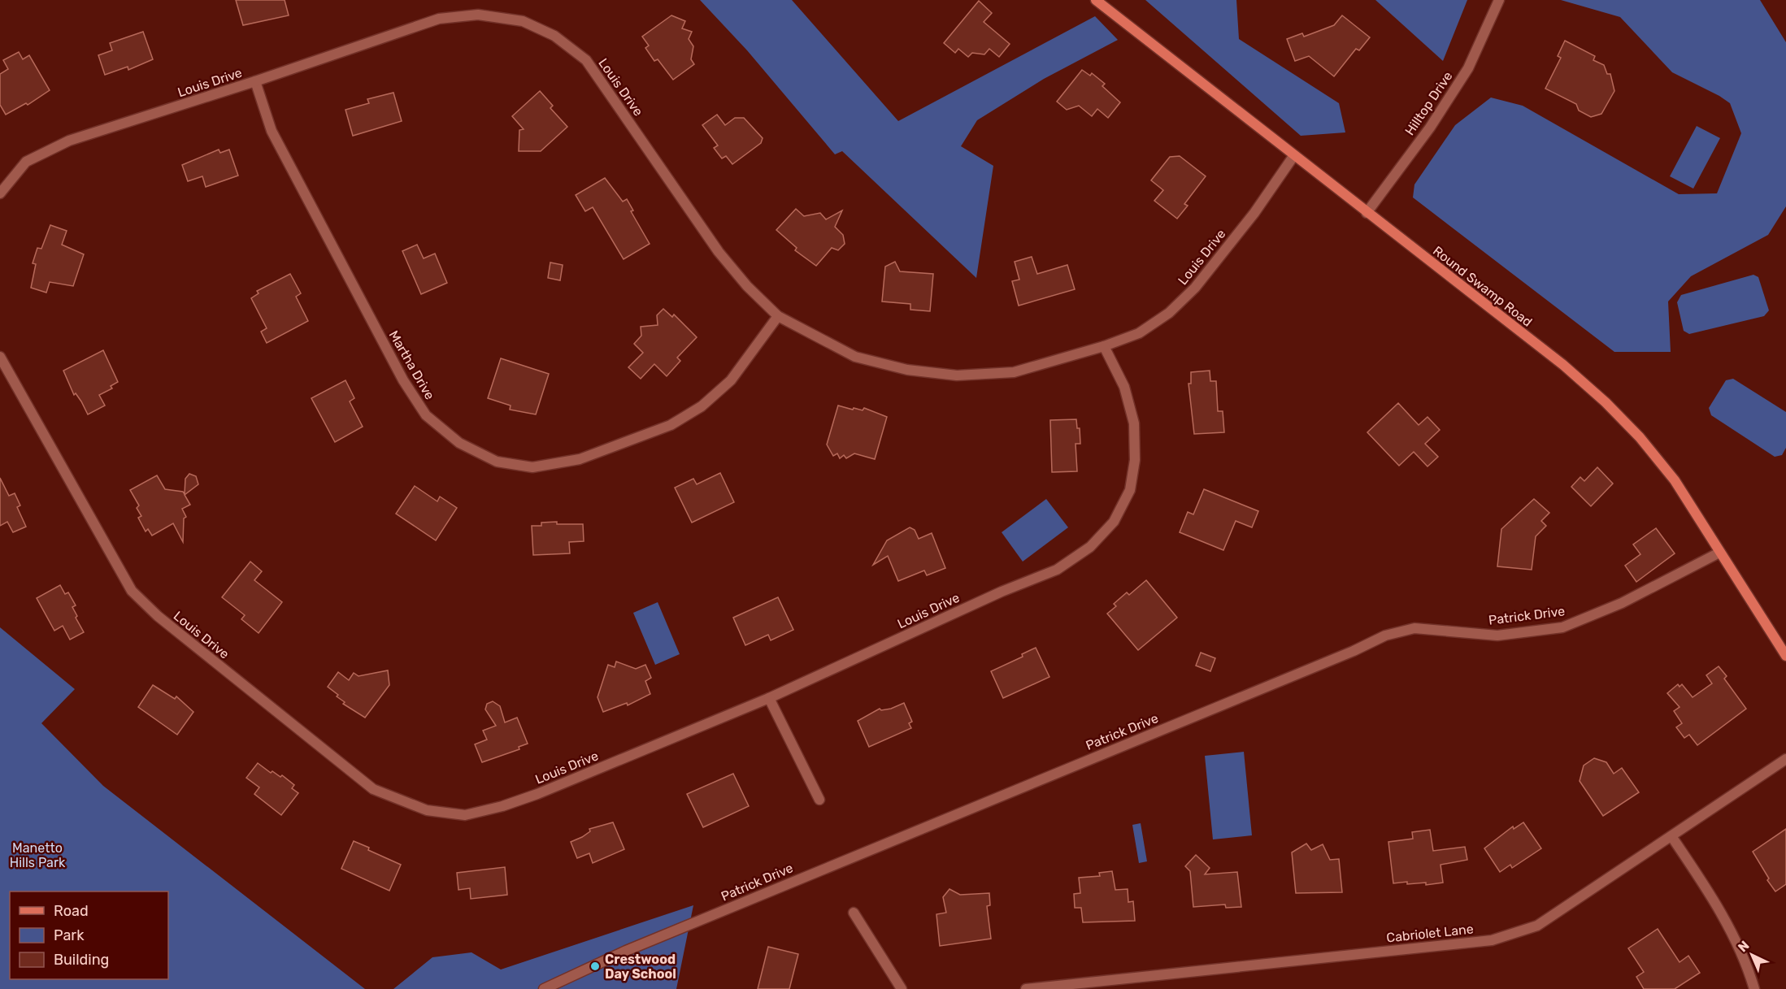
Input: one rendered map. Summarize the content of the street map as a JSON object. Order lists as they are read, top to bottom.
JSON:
{
  "streets": {
    "street": [
      "Louis Drive",
      "Hilltop Drive",
      "Round Swamp Road",
      "Martha Drive",
      "Patrick Drive",
      "Cabriolet Lane"
    ]
  },
  "crossings": [
    ["Louis Drive", "Round Swamp Road"],
    ["Louis Drive", "Martha Drive"],
    ["Hilltop Drive", "Round Swamp Road"],
    ["Round Swamp Road", "Patrick Drive"]
  ],
  "parks": ["Manetto Hills Park"],
  "places": ["Crestwood Day School"],
  "legend": ["Road", "Park", "Building"],
  "north": "top left"
}
